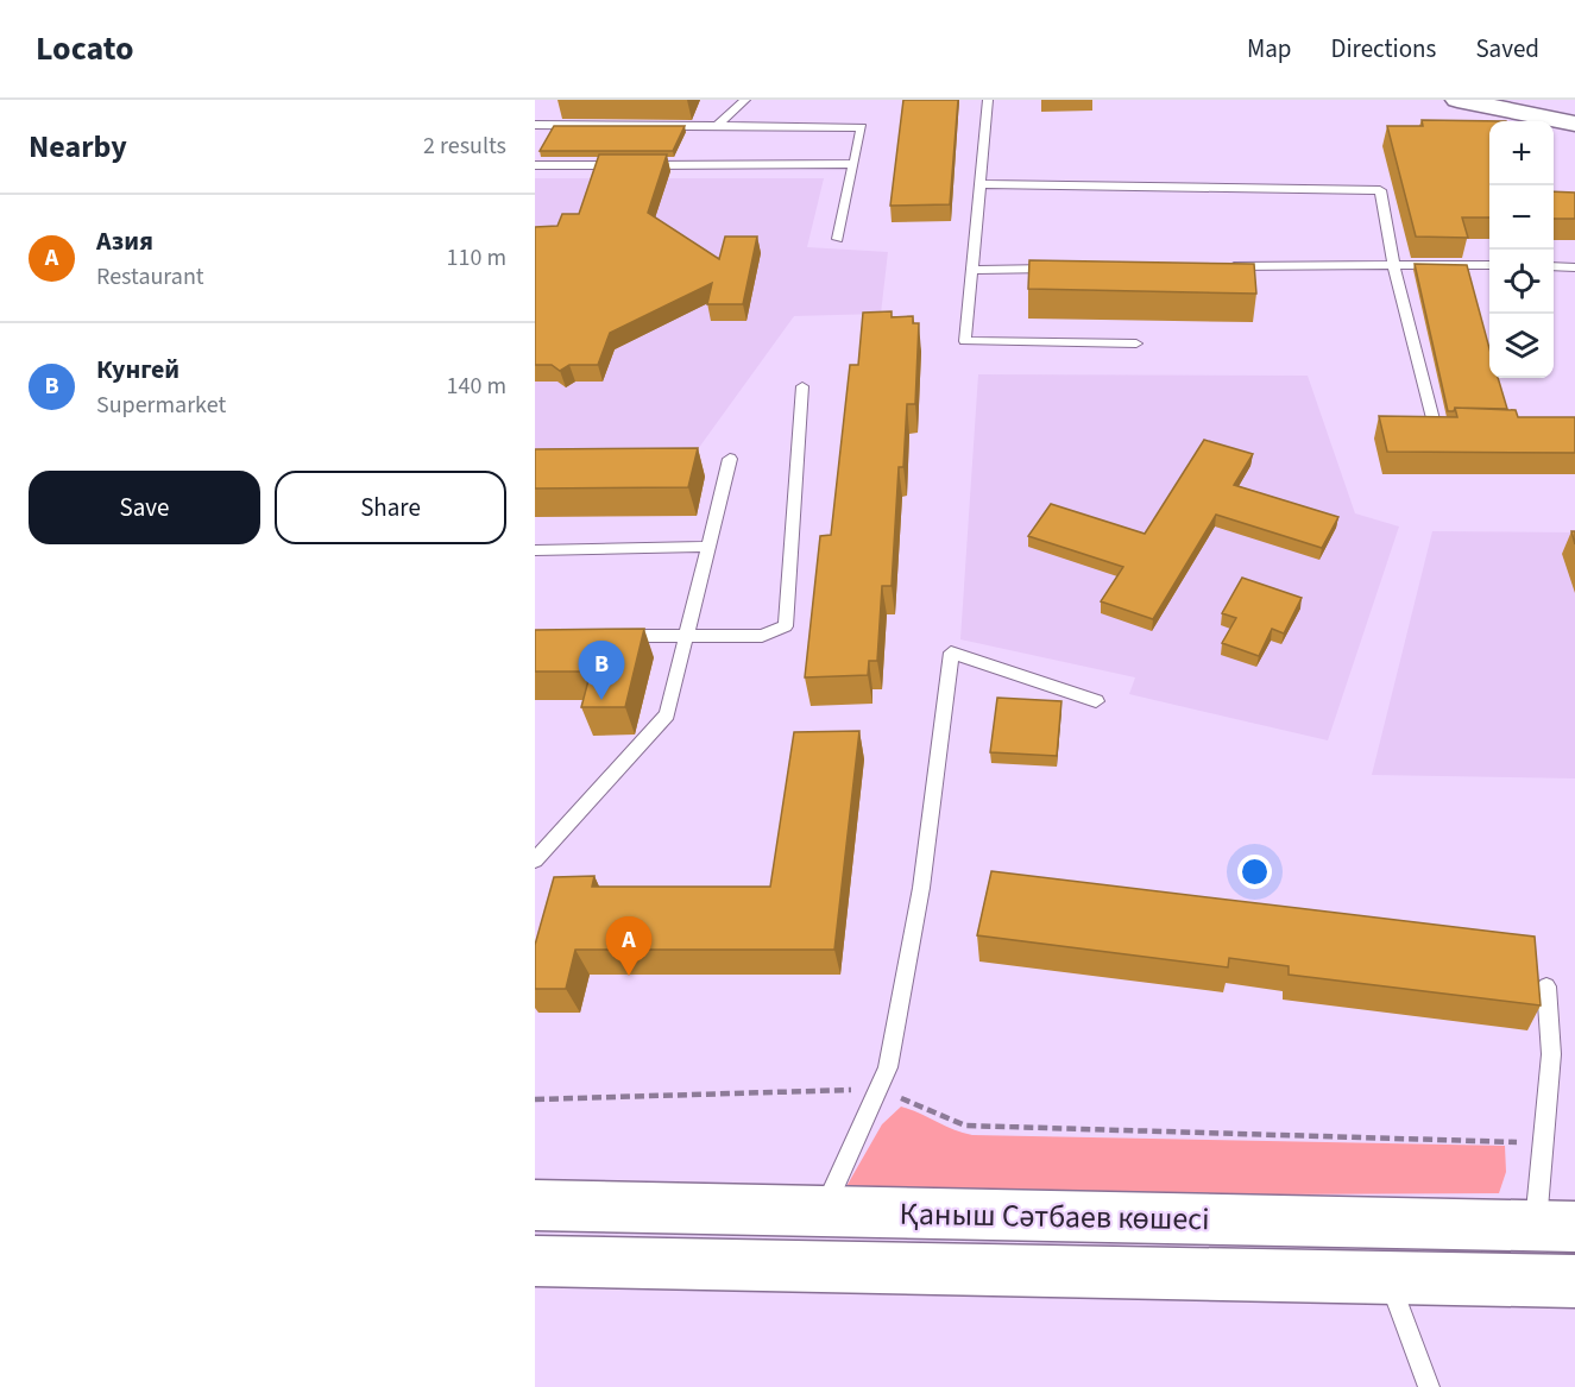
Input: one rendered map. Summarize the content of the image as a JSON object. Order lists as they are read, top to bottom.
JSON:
{
  "streets": {
    "main road": ["Қаныш Сәтбаев көшесі"]
  },
  "page": {
    "header": "Locato",
    "nav": ["Map", "Directions", "Saved"],
    "heading": ["Nearby", "2 results"],
    "map_buttons": ["+", "−"],
    "list": [
      {
        "mark": "A",
        "name": "Азия",
        "note": "Restaurant",
        "value": "110 m"
      },
      {
        "mark": "B",
        "name": "Кунгей",
        "note": "Supermarket",
        "value": "140 m"
      }
    ],
    "buttons": ["Save", "Share"],
    "pins": ["B", "A"]
  }
}
